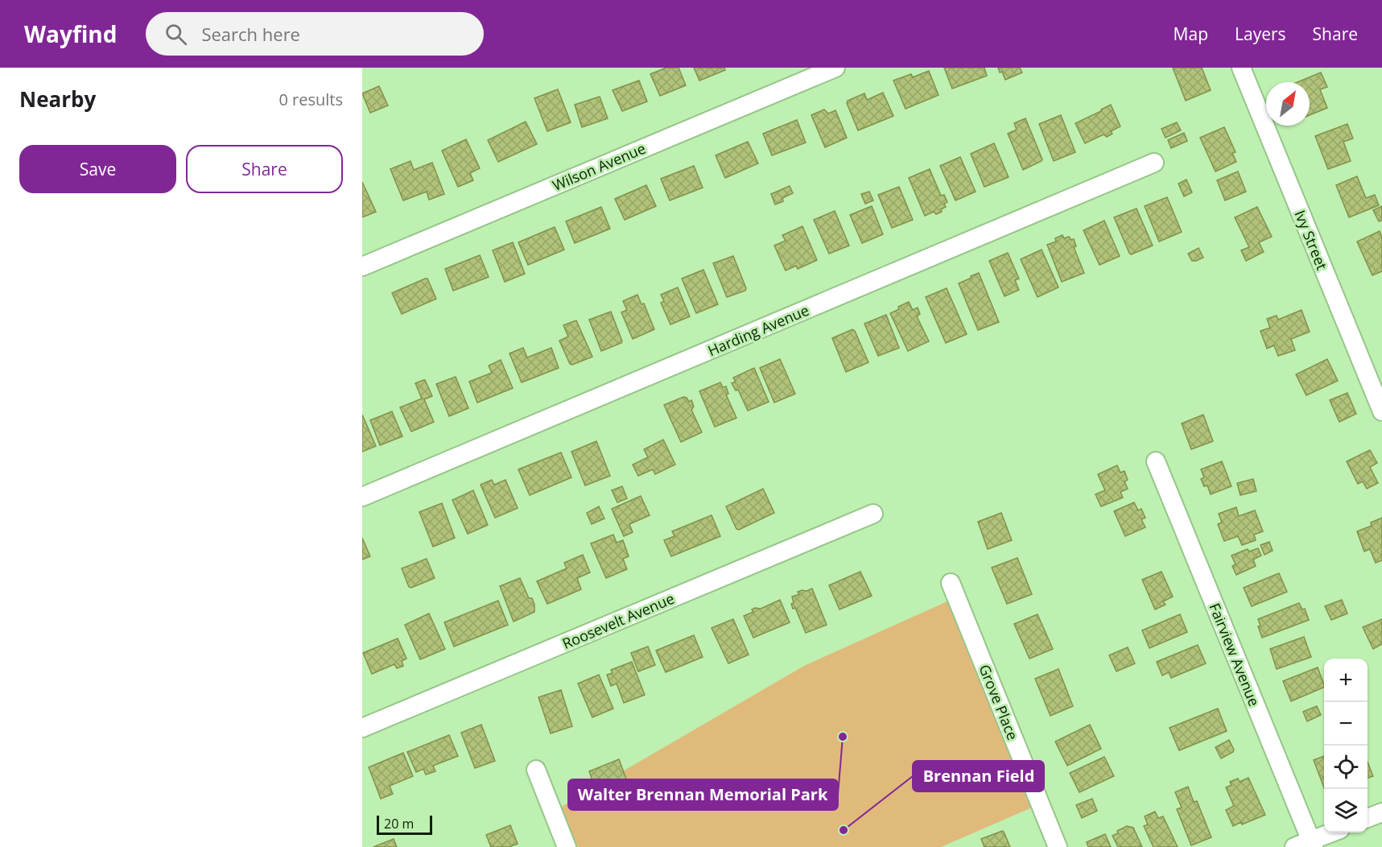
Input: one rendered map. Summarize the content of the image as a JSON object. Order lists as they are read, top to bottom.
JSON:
{
  "streets": {
    "street": [
      "Wilson Avenue",
      "Ivy Street",
      "Harding Avenue",
      "Roosevelt Avenue",
      "Fairview Avenue",
      "Grove Place"
    ]
  },
  "places": ["Walter Brennan Memorial Park", "Brennan Field"],
  "scale_bar": "20 m",
  "north": "top right",
  "page": {
    "header": "Wayfind",
    "search": "Search here",
    "nav": ["Map", "Layers", "Share"],
    "heading": ["Nearby", "0 results"],
    "buttons": ["Save", "Share"],
    "map_buttons": ["+", "−"],
    "scale": "20 m"
  }
}
